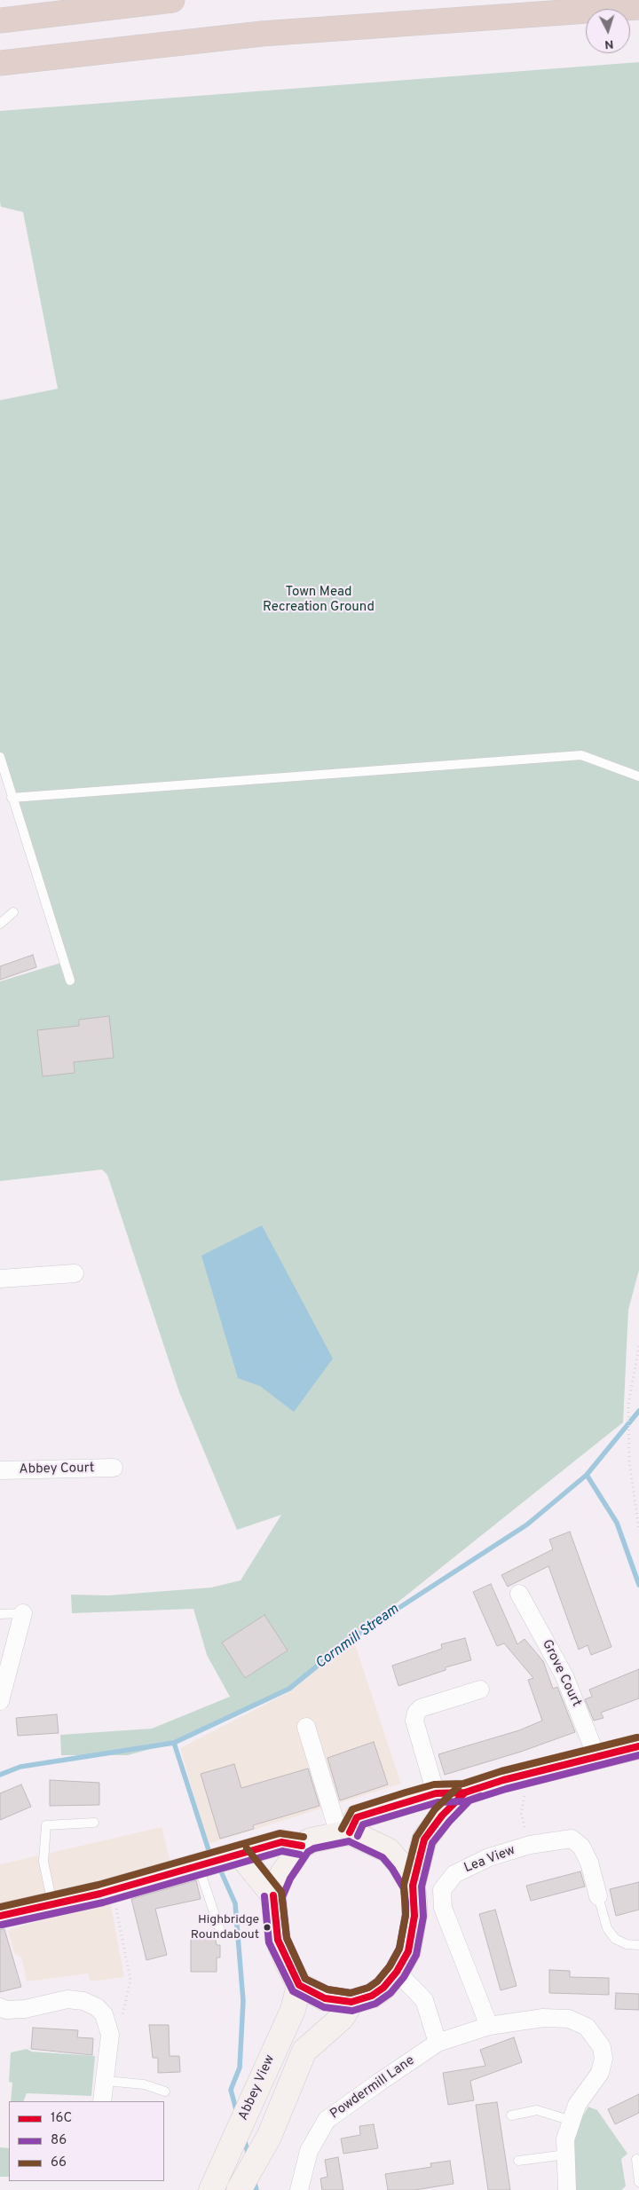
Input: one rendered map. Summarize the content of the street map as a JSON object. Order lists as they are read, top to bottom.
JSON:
{
  "streets": {
    "main road": ["Abbey View"],
    "street": [
      "Abbey Court",
      "Grove Court",
      "Lea View",
      "Powdermill Lane"
    ]
  },
  "crossings": [
    ["Lea View", "Powdermill Lane"]
  ],
  "water": ["Cornmill Stream"],
  "parks": ["Town Mead Recreation Ground"],
  "places": ["Highbridge Roundabout"],
  "lines": ["transit line 66", "transit line 16C", "transit line 86"],
  "legend": ["16C", "86", "66"],
  "north": "bottom"
}
